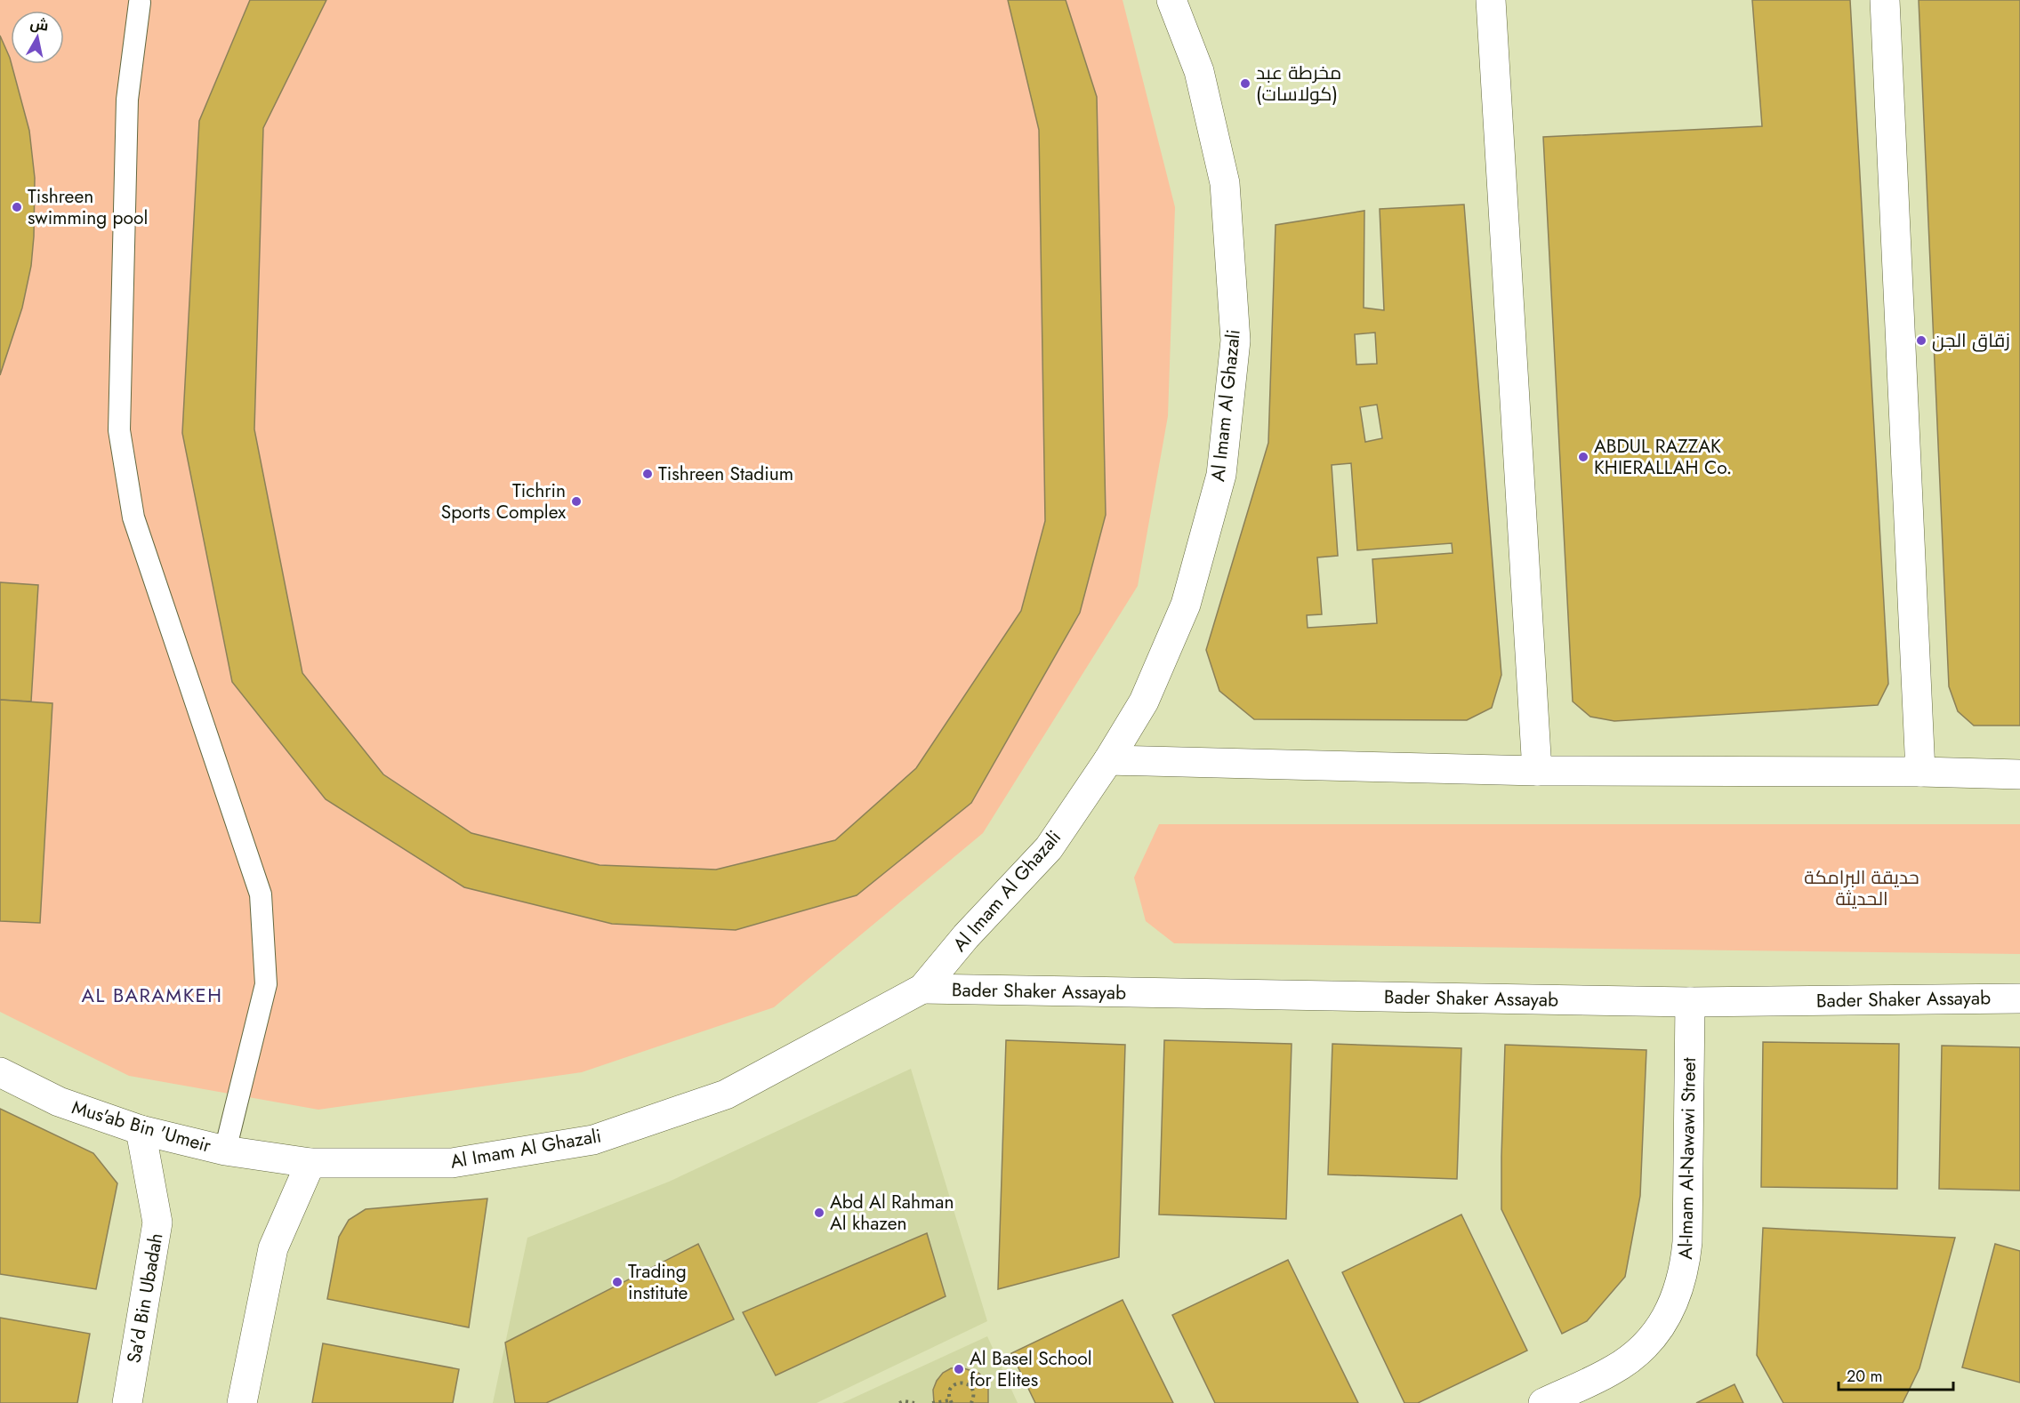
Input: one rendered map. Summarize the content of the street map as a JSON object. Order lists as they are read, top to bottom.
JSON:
{
  "streets": {
    "main road": [
      "Al Imam Al Ghazali",
      "Bader Shaker Assayab",
      "Mus'ab Bin 'Umeir",
      "Al-Imam Al-Nawawi Street",
      "Sa'd Bin Ubadah"
    ]
  },
  "crossings": [
    ["Al Imam Al Ghazali", "Bader Shaker Assayab"],
    ["Al Imam Al Ghazali", "Mus'ab Bin 'Umeir"],
    ["Bader Shaker Assayab", "Al-Imam Al-Nawawi Street"],
    ["Mus'ab Bin 'Umeir", "Sa'd Bin Ubadah"]
  ],
  "districts": ["AL BARAMKEH"],
  "parks": ["حديقة البرامكة الحديثة"],
  "places": [
    "مخرطة عبد (كولاسات)",
    "Tishreen swimming pool",
    "زقاق الجن",
    "ABDUL RAZZAK KHIERALLAH Co.",
    "Tishreen Stadium",
    "Tichrin Sports Complex",
    "Abd Al Rahman Al khazen",
    "Trading institute",
    "Al Basel School for Elites"
  ],
  "scale_bar": "20 m",
  "north": "top"
}
